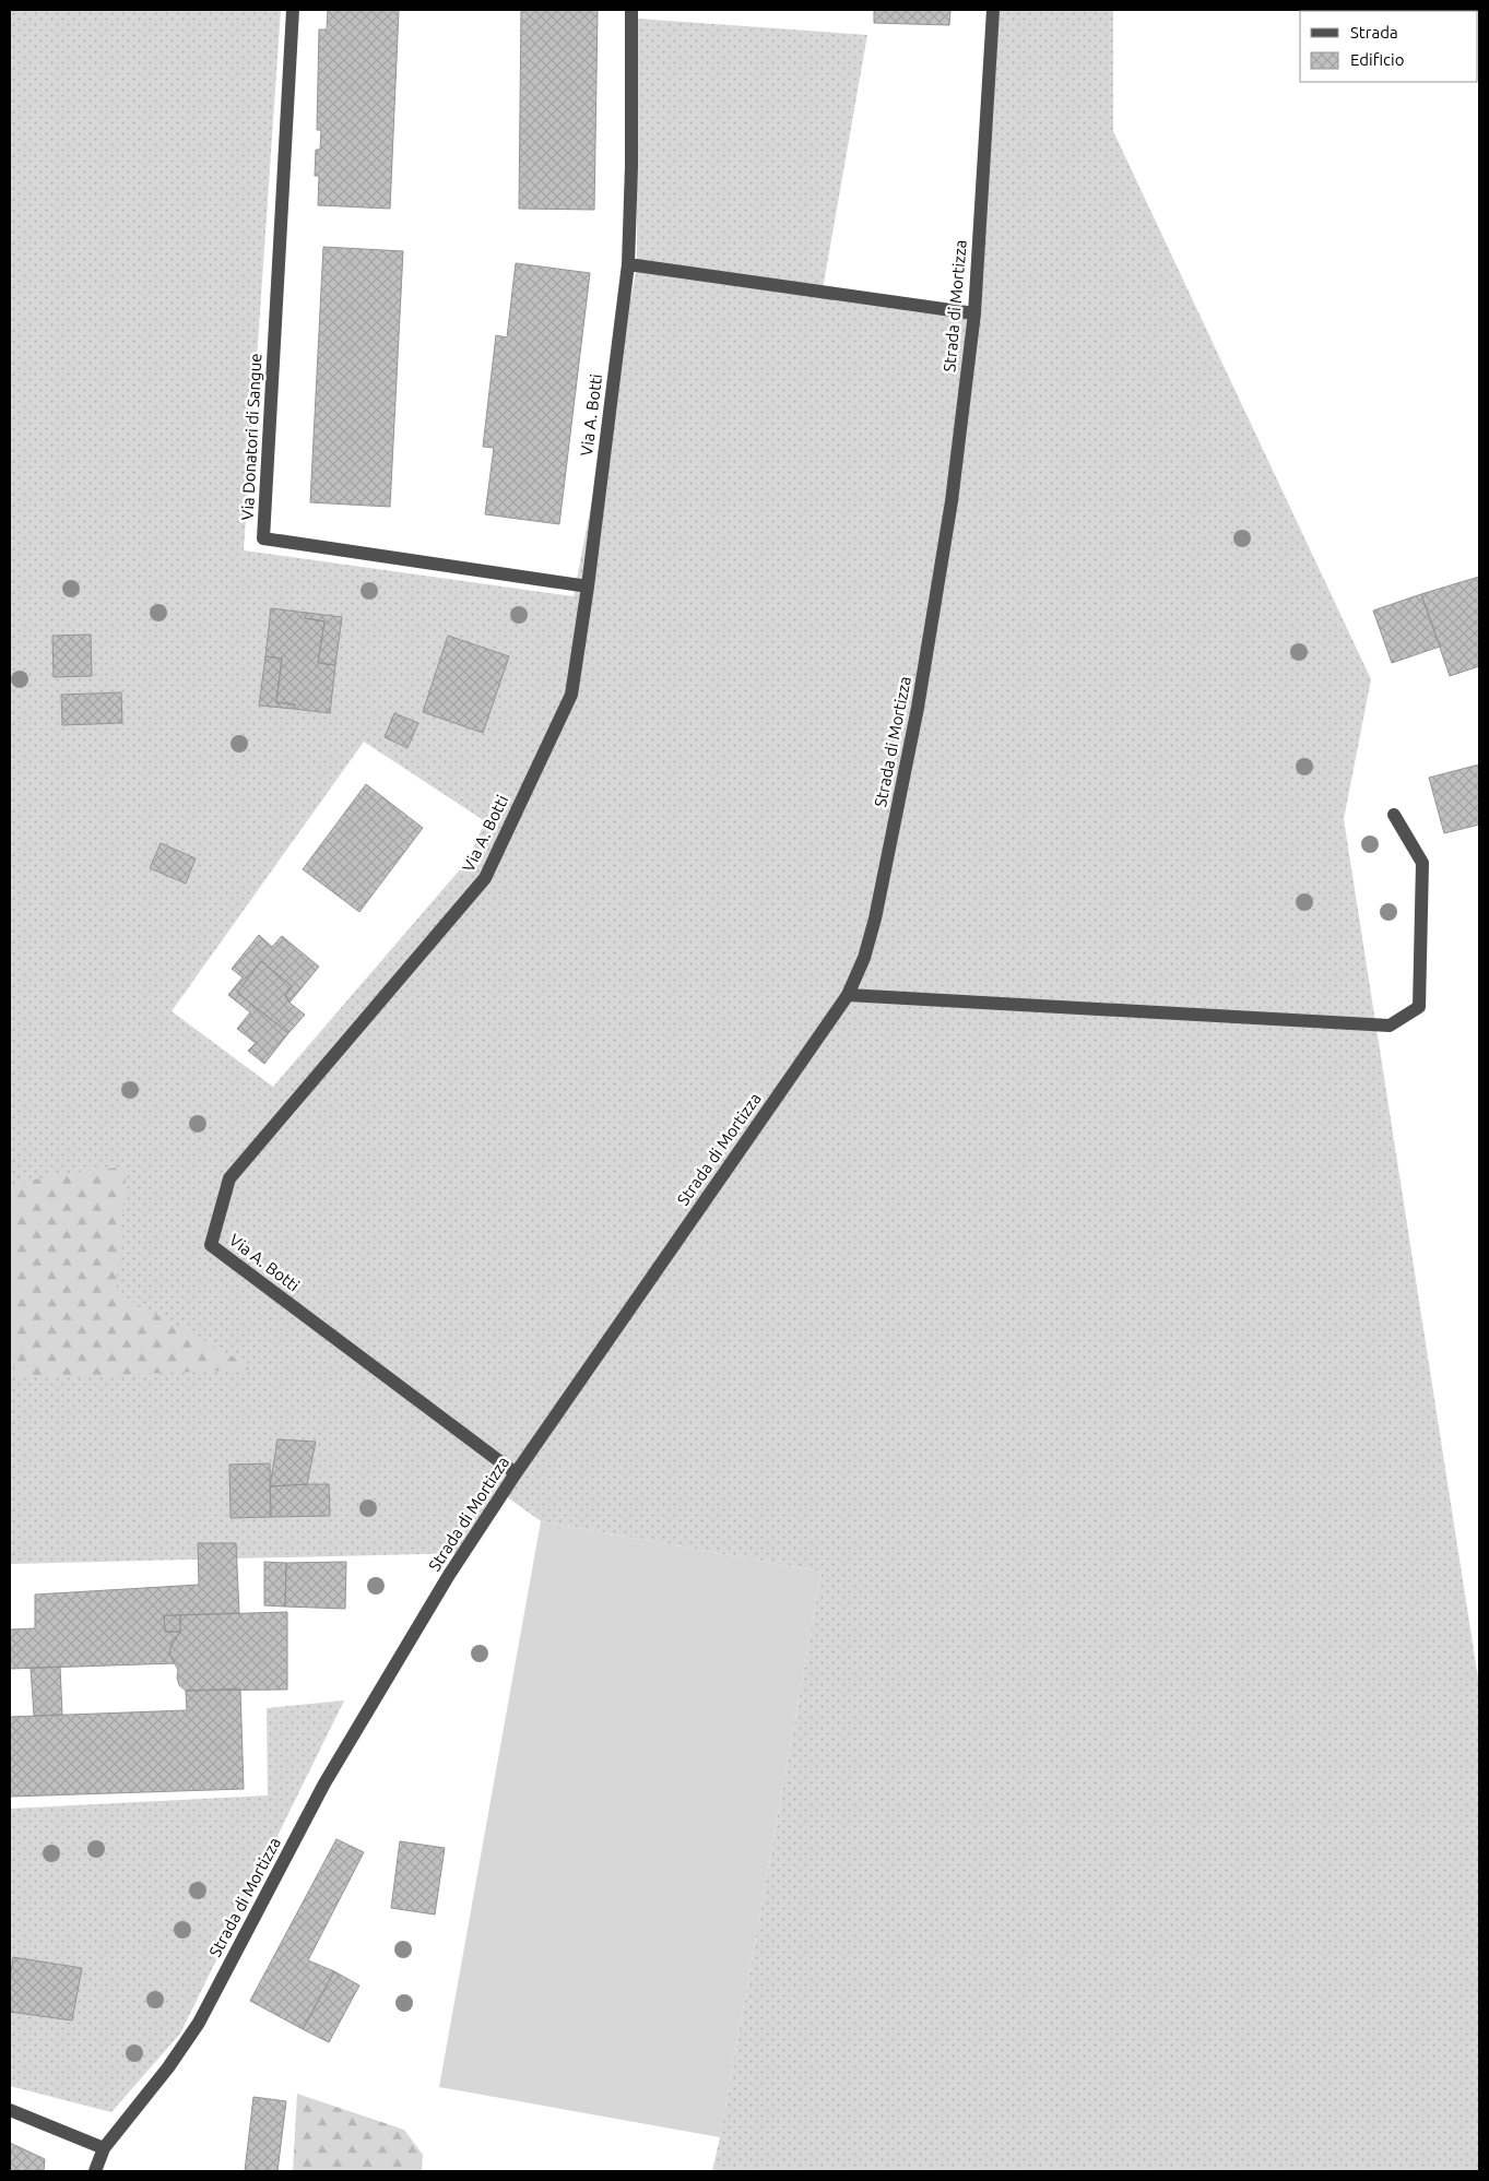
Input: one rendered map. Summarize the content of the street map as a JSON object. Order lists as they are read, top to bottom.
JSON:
{
  "streets": {
    "street": ["Strada di Mortizza", "Via A. Botti", "Via Donatori di Sangue"]
  },
  "crossings": [
    ["Strada di Mortizza", "Via A. Botti"],
    ["Via A. Botti", "Via Donatori di Sangue"]
  ],
  "legend": ["Strada", "Edificio"]
}
